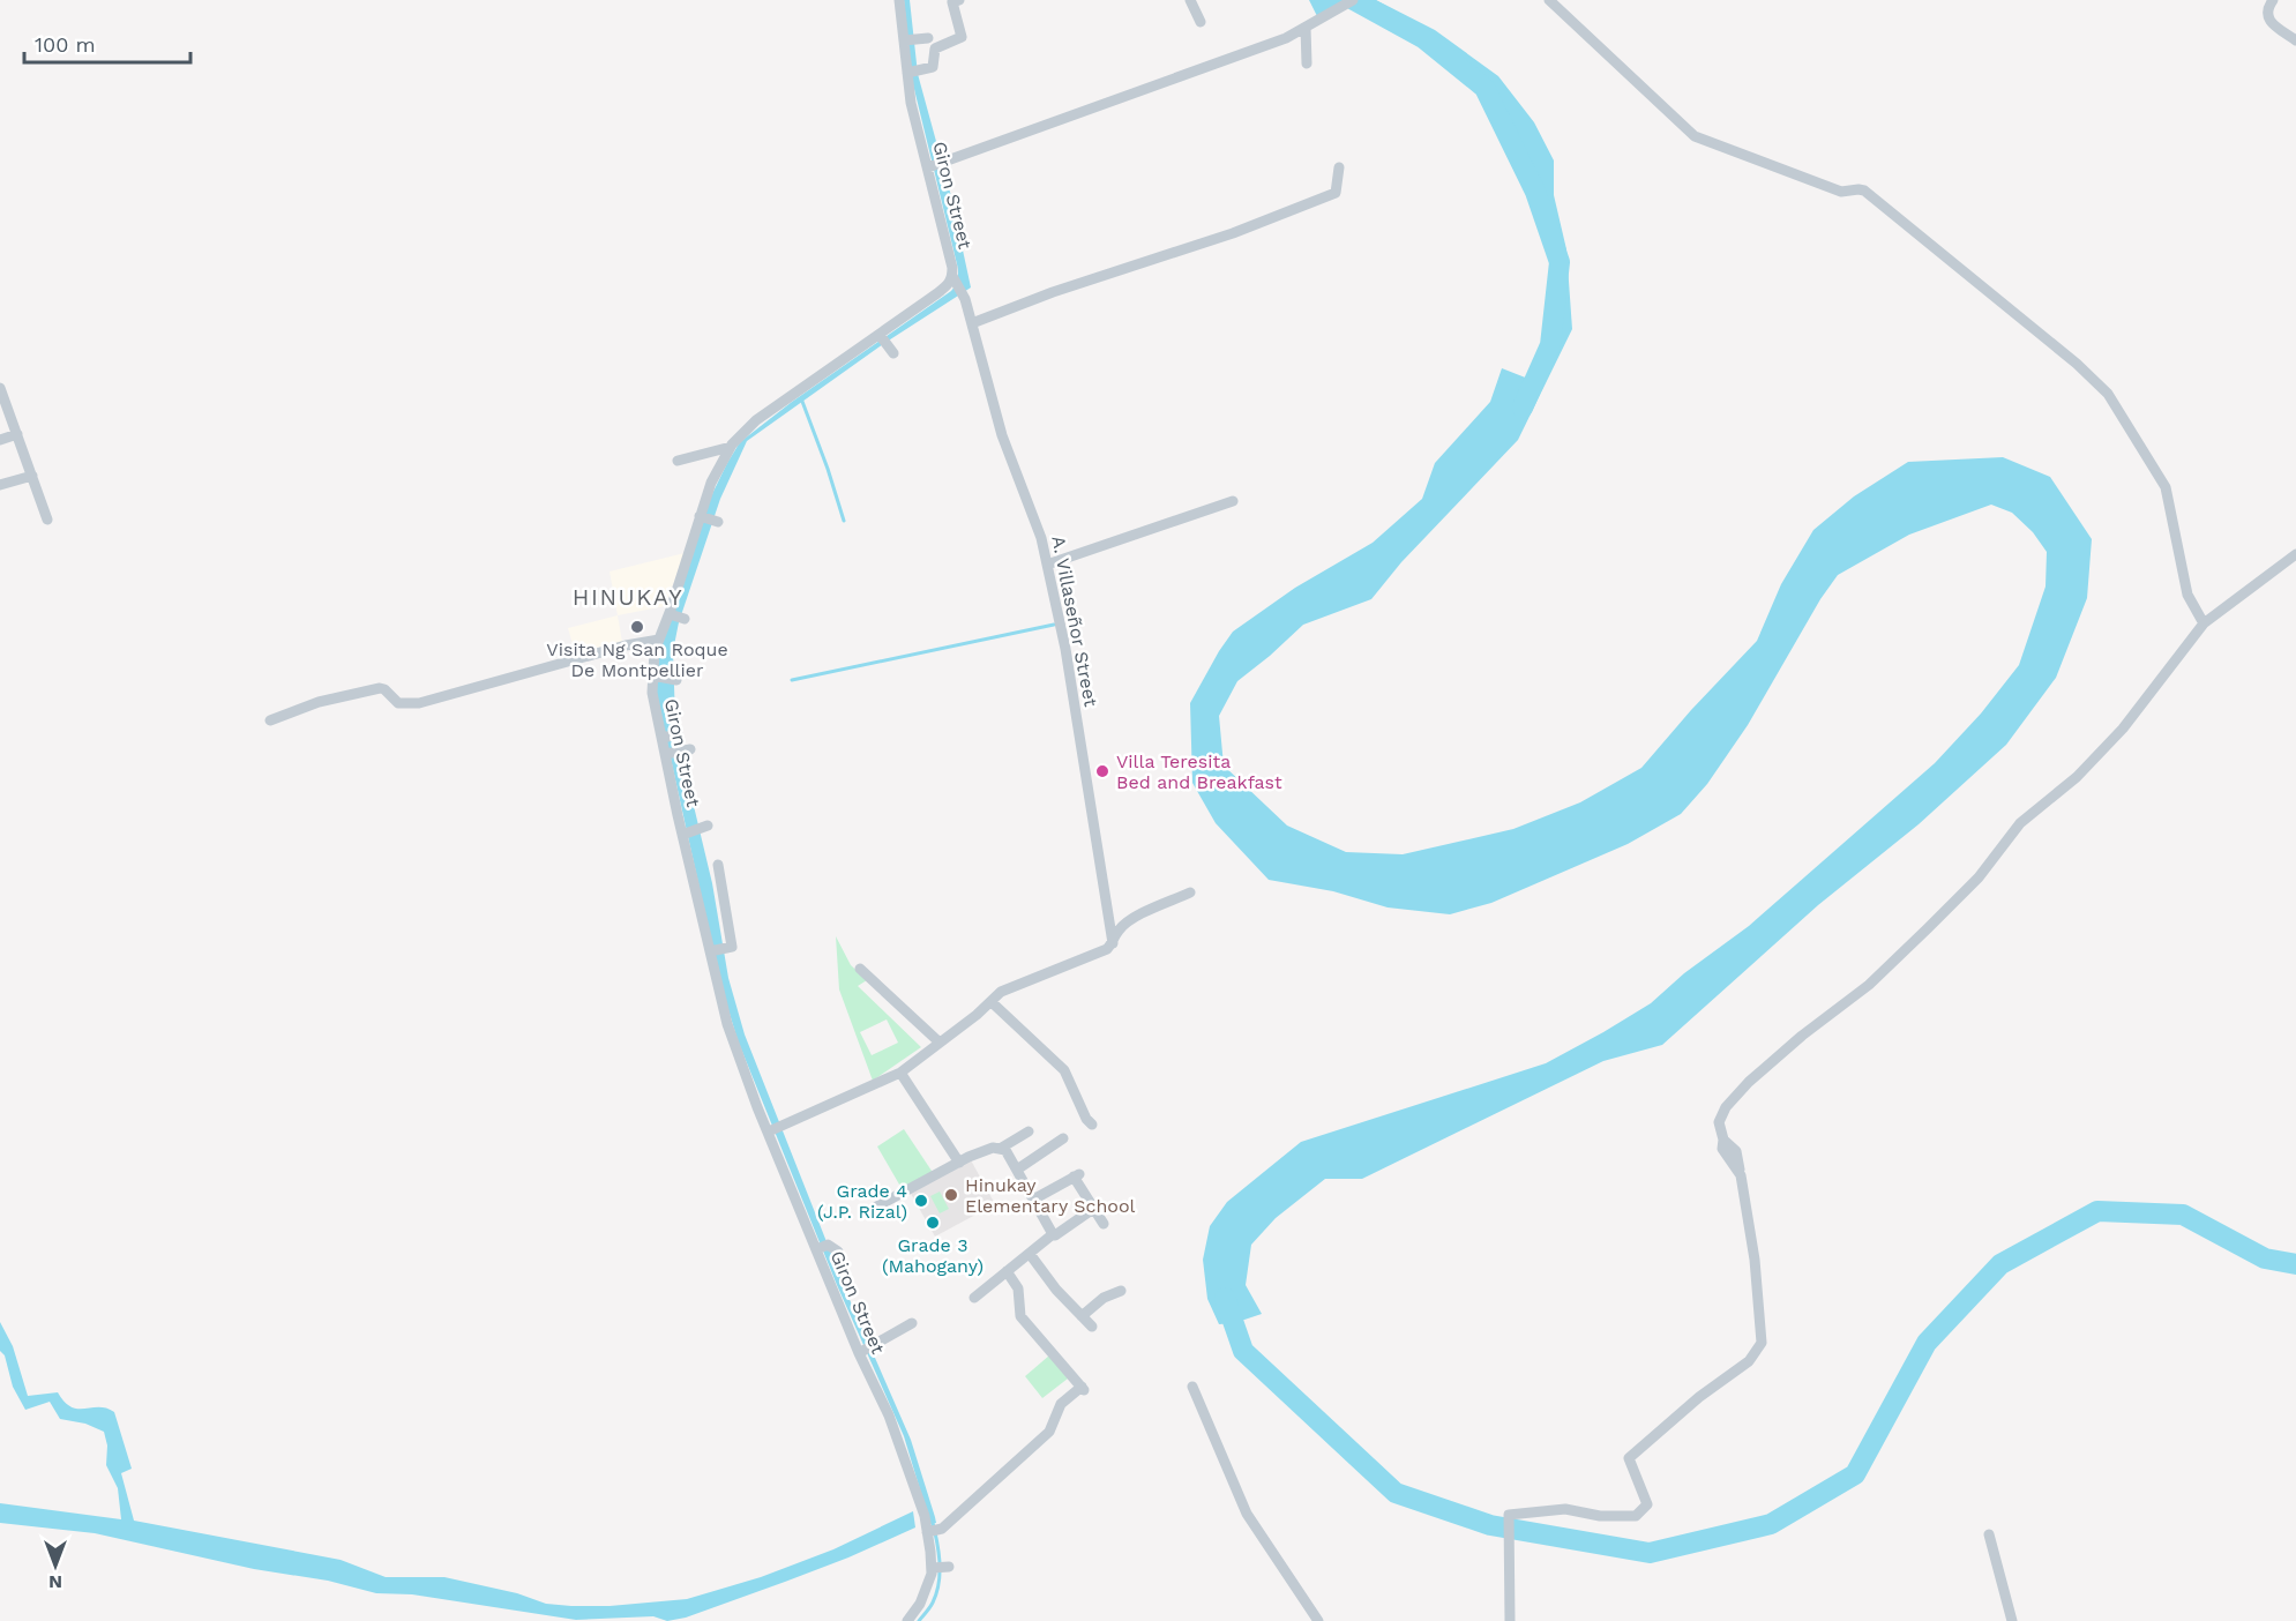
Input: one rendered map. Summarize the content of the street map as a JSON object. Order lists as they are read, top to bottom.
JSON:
{
  "streets": {
    "street": ["Giron Street", "A. Villaseñor Street"]
  },
  "crossings": [
    ["Giron Street", "A. Villaseñor Street"]
  ],
  "districts": ["HINUKAY"],
  "places": [
    "Visita Ng San Roque De Montpellier",
    "Villa Teresita Bed and Breakfast",
    "Hinukay Elementary School",
    "Grade 4 (J.P. Rizal)",
    "Grade 3 (Mahogany)"
  ],
  "scale_bar": "100 m",
  "north": "bottom"
}
